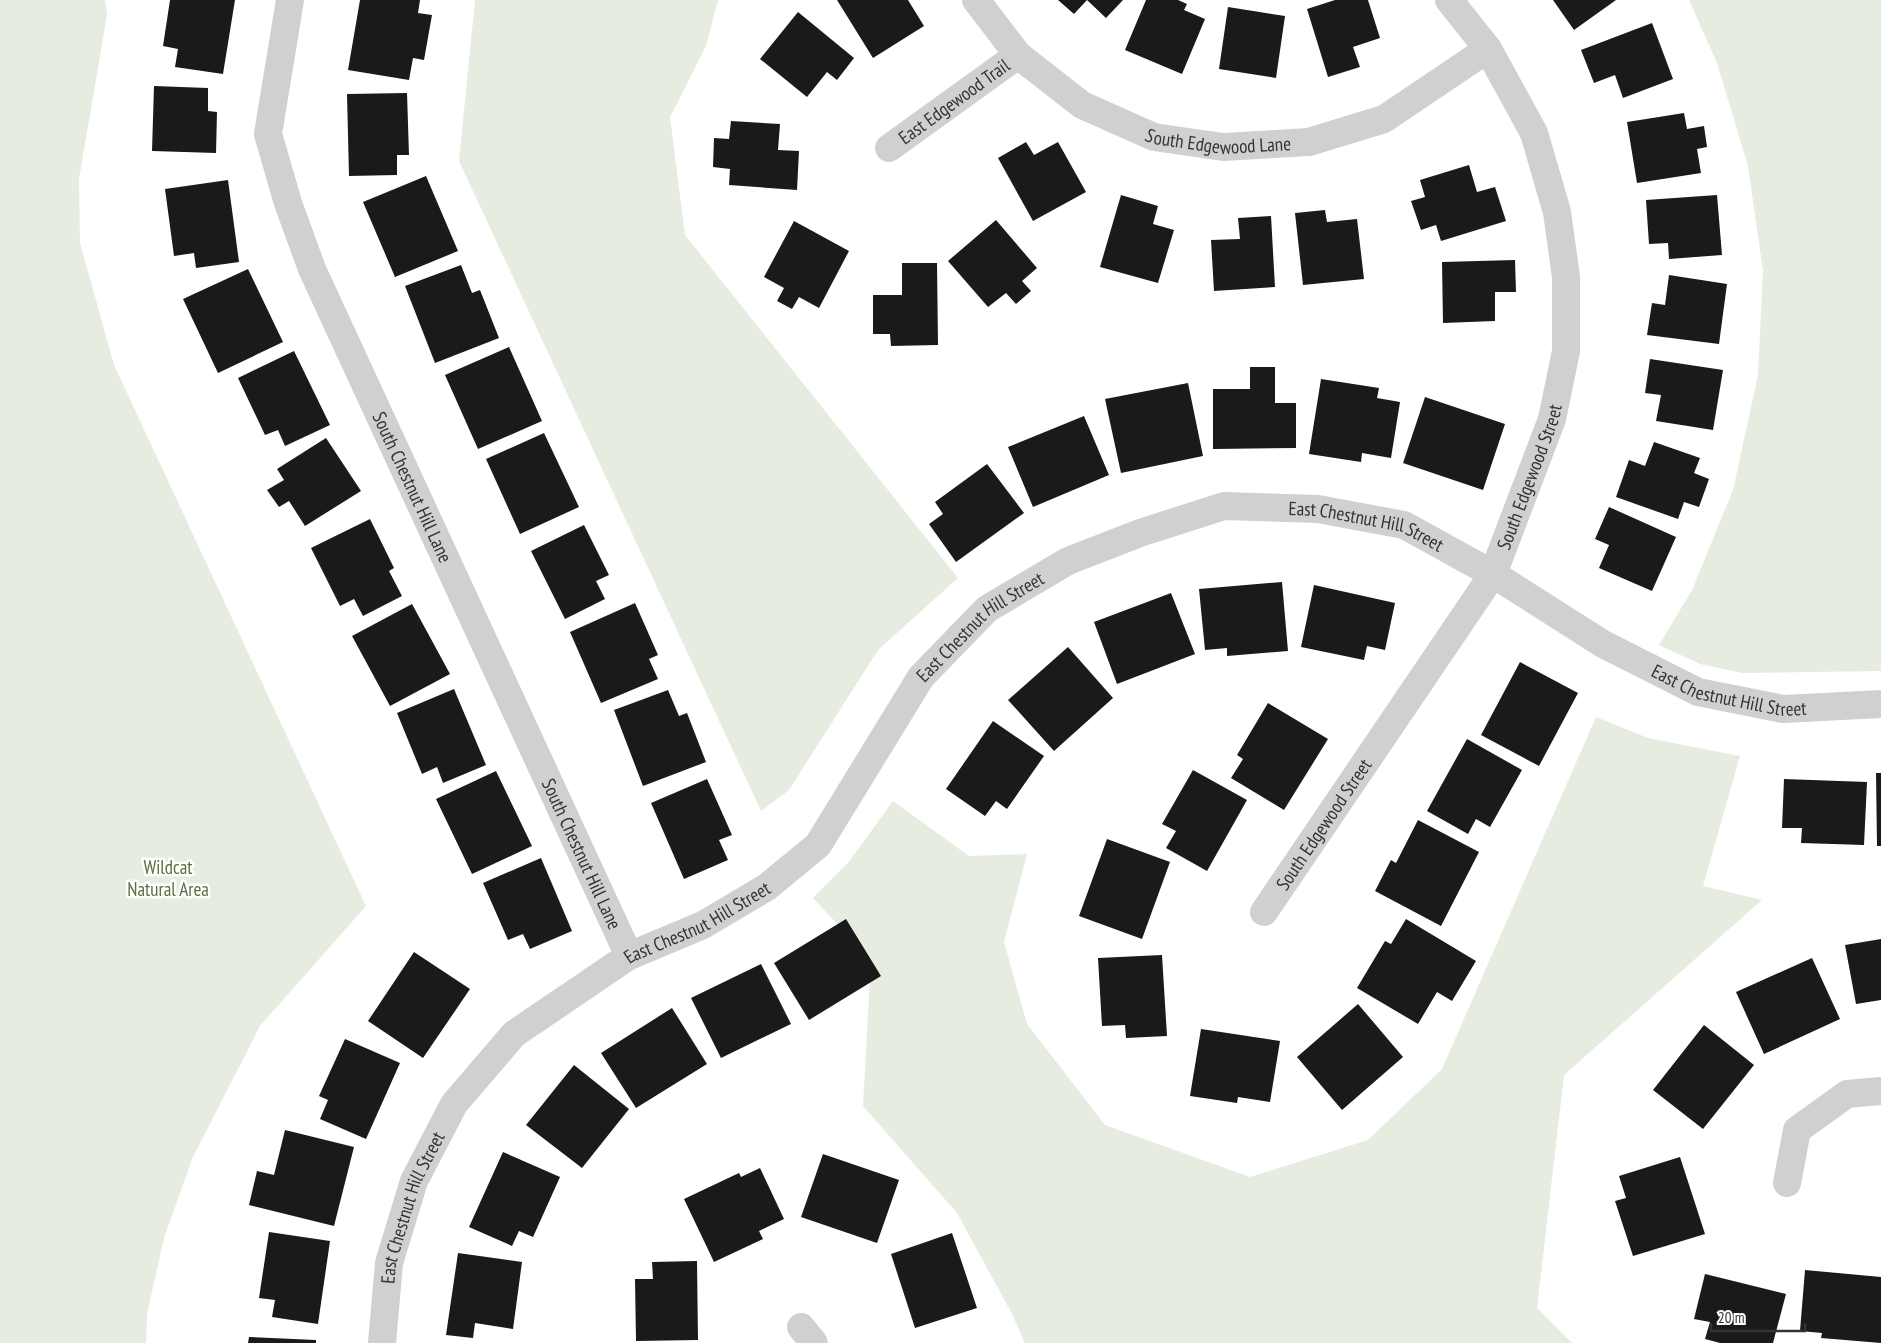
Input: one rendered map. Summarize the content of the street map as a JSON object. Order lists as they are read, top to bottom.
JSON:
{
  "streets": {
    "street": [
      "East Edgewood Trail",
      "South Edgewood Lane",
      "South Edgewood Street",
      "South Chestnut Hill Lane",
      "East Chestnut Hill Street"
    ]
  },
  "crossings": [
    ["East Edgewood Trail", "South Edgewood Lane"],
    ["South Edgewood Lane", "South Edgewood Street"],
    ["South Edgewood Street", "East Chestnut Hill Street"],
    ["South Chestnut Hill Lane", "East Chestnut Hill Street"]
  ],
  "parks": ["Wildcat Natural Area"],
  "scale_bar": "20 m"
}
